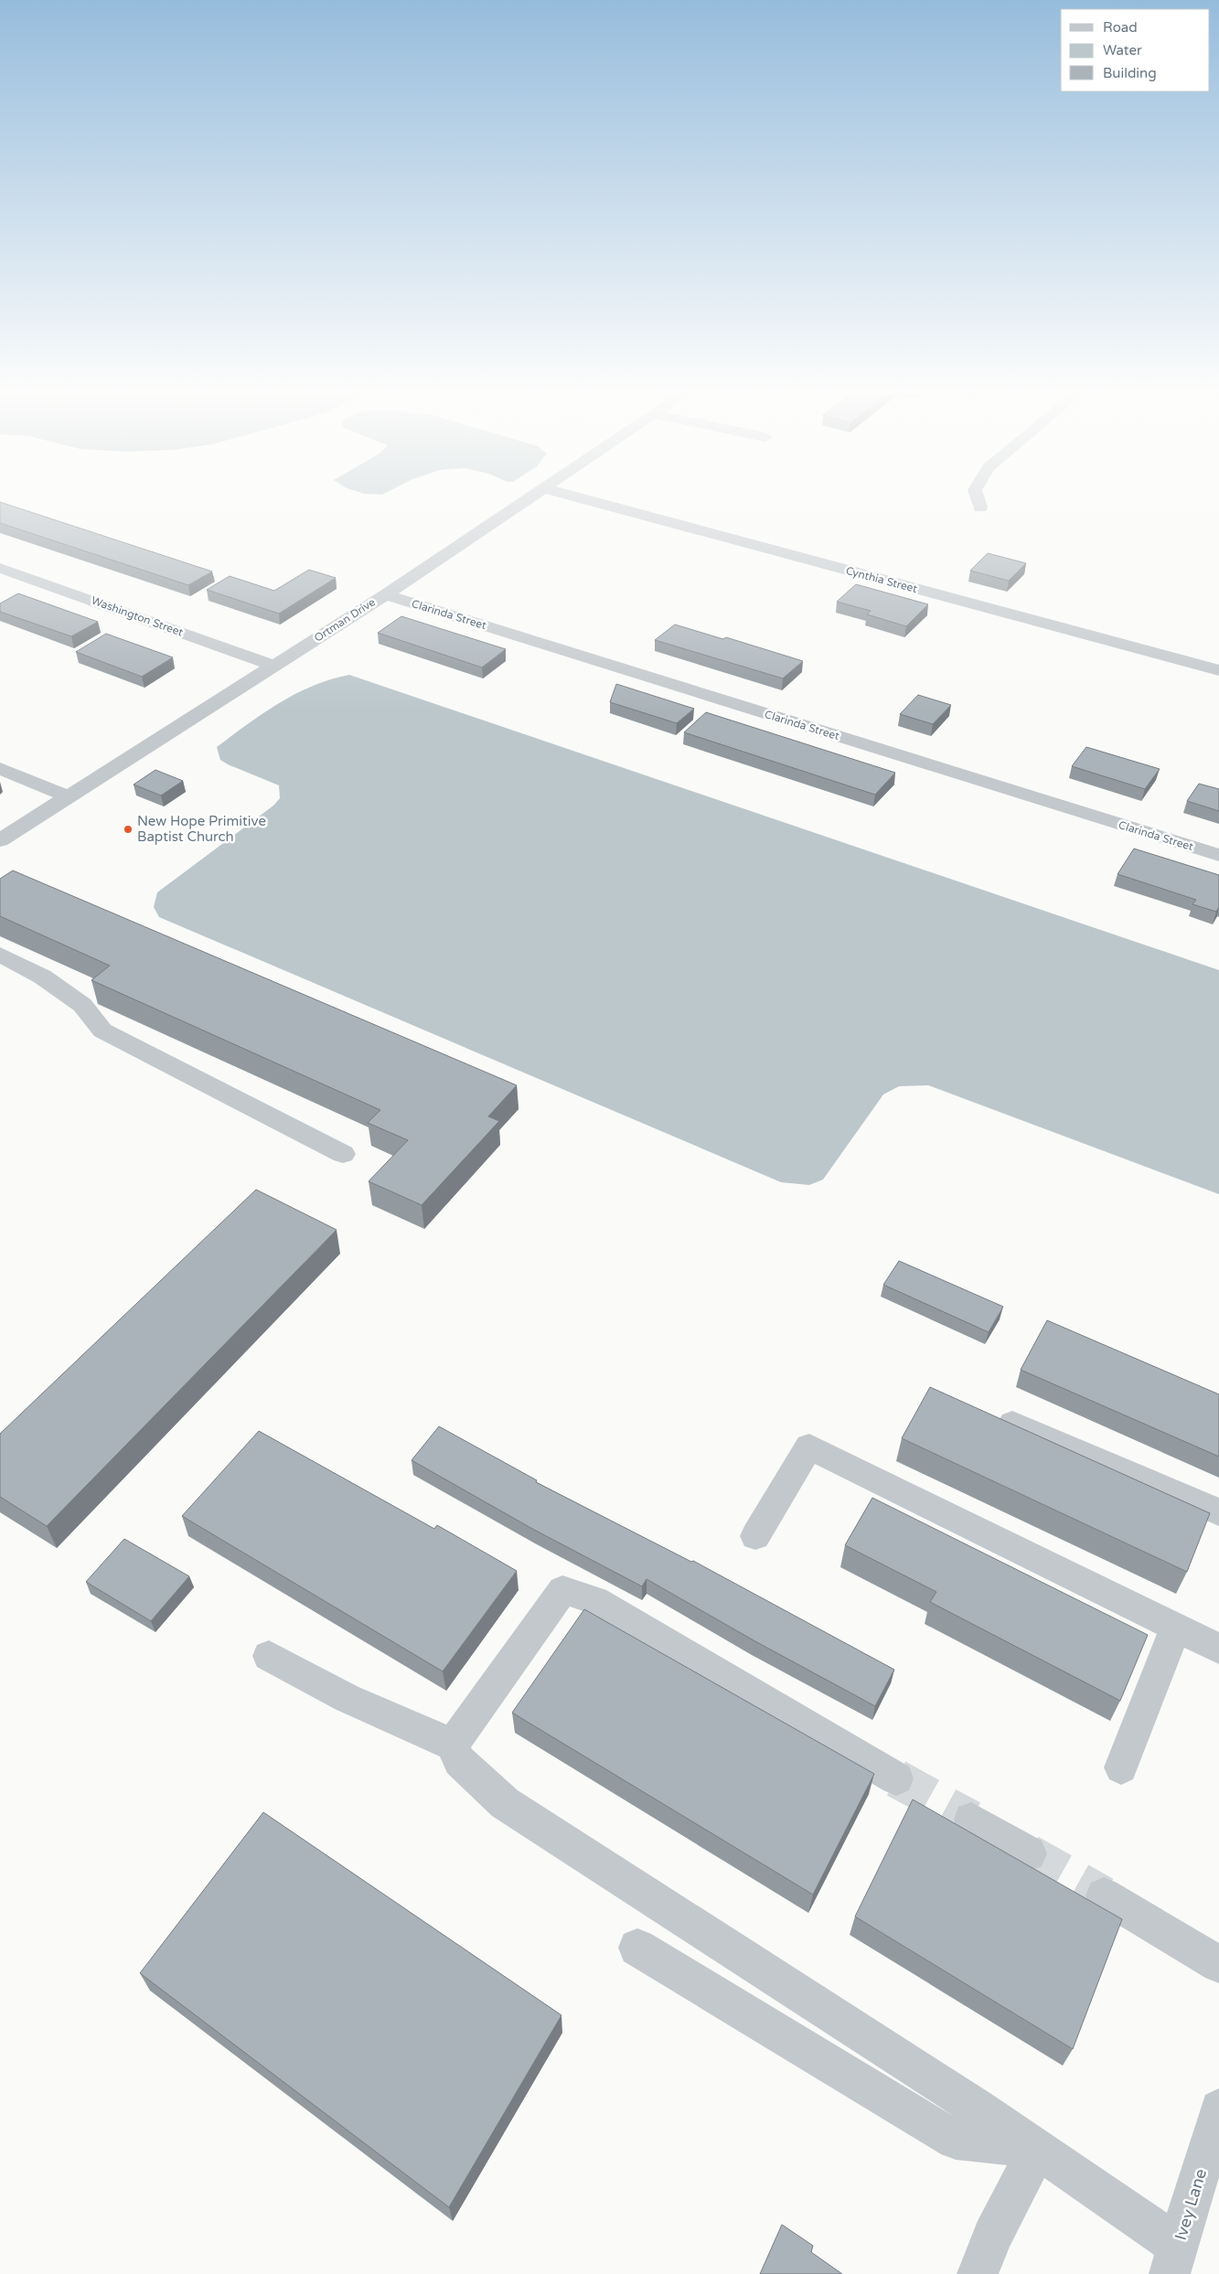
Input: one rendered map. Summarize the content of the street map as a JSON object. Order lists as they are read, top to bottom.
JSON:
{
  "streets": {
    "street": [
      "Cynthia Street",
      "Clarinda Street",
      "Washington Street",
      "Ortman Drive",
      "Ivey Lane"
    ]
  },
  "crossings": [
    ["Clarinda Street", "Ortman Drive"],
    ["Washington Street", "Ortman Drive"]
  ],
  "places": ["New Hope Primitive Baptist Church"],
  "legend": ["Road", "Water", "Building"]
}
